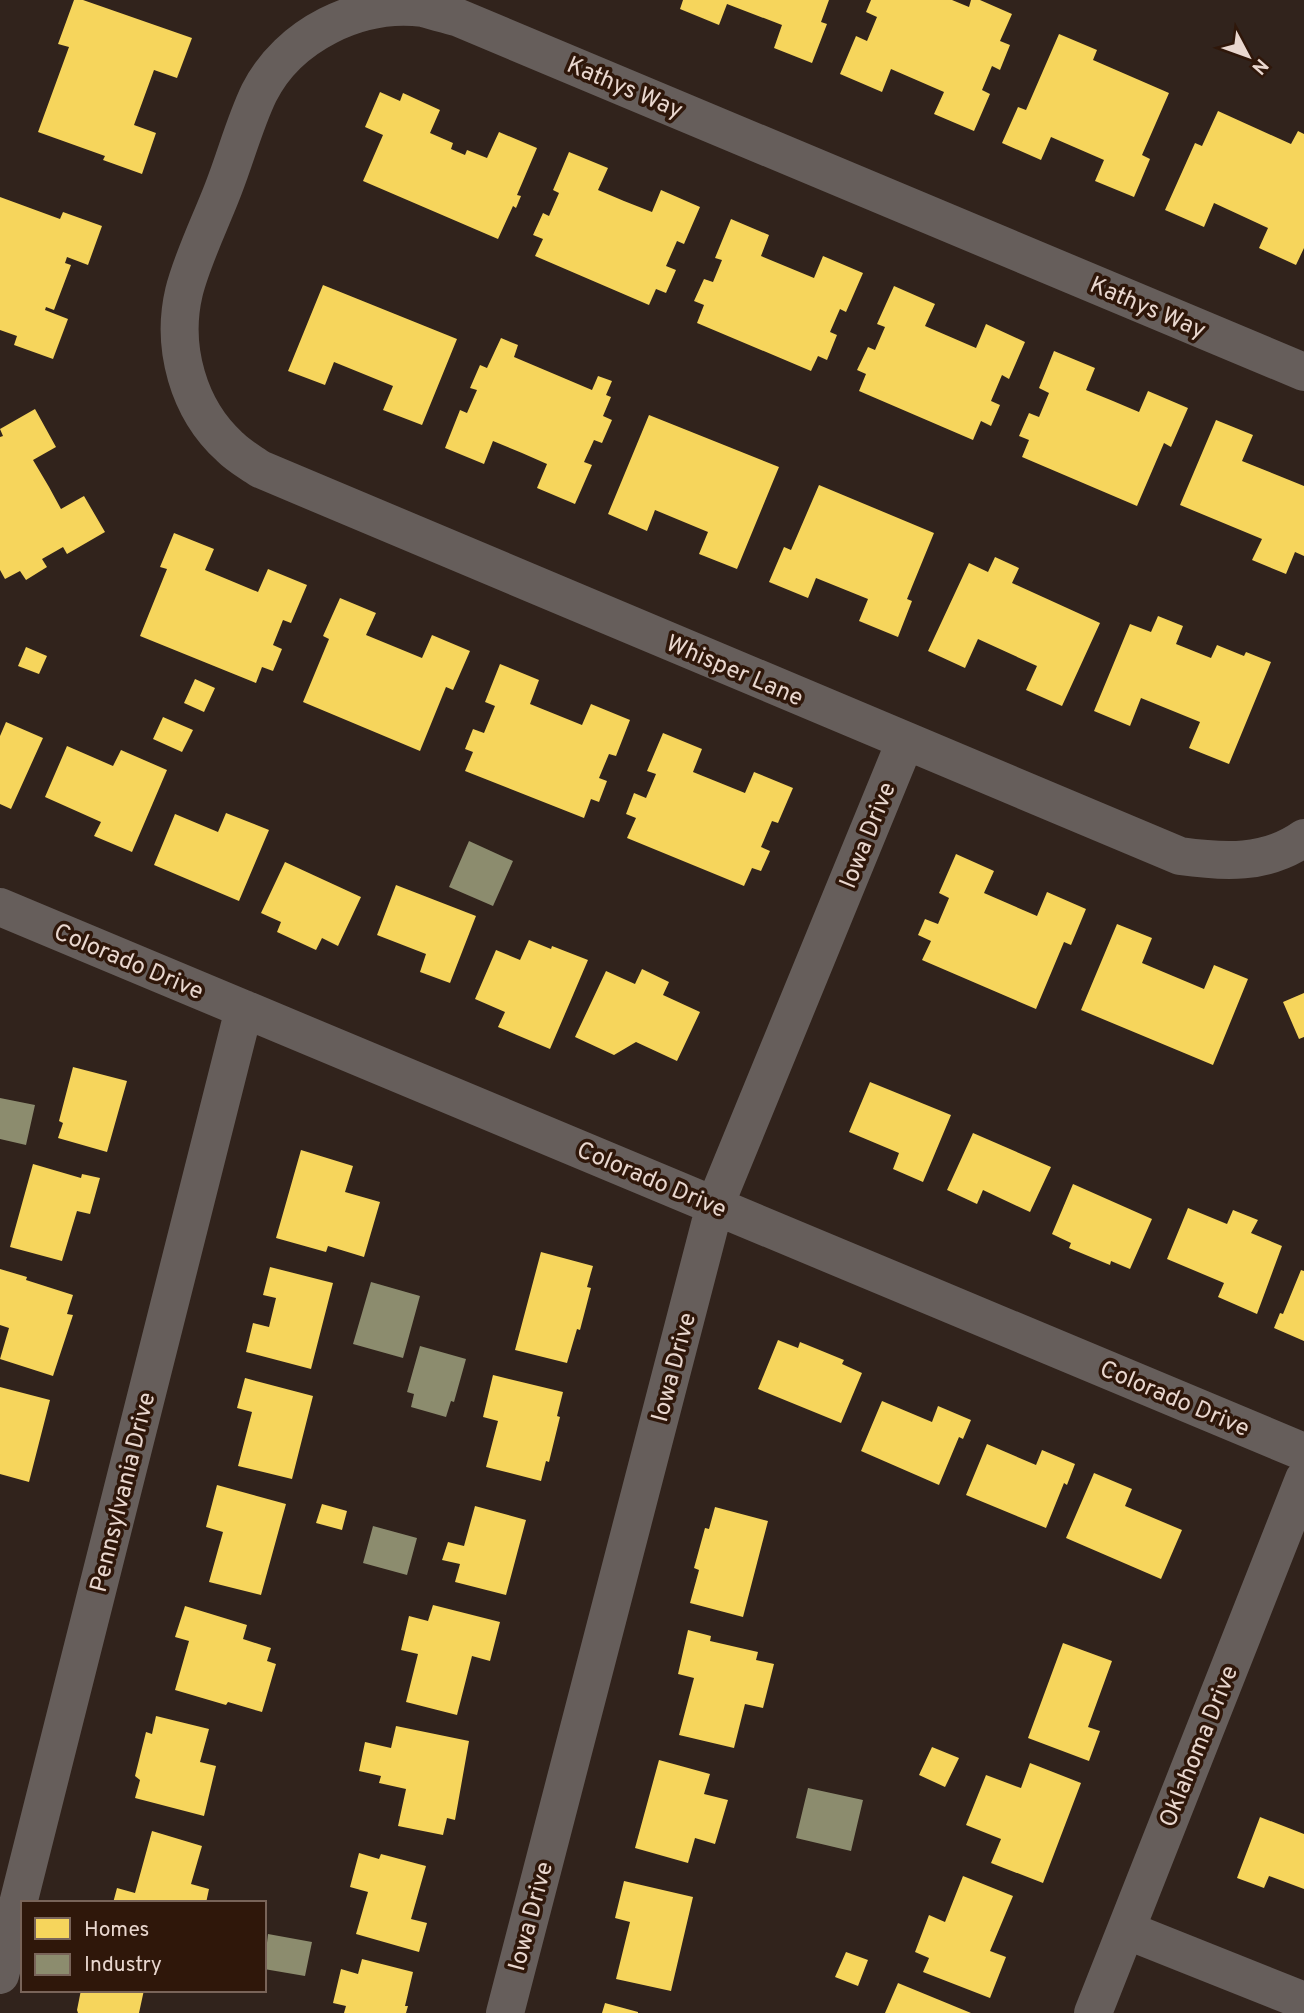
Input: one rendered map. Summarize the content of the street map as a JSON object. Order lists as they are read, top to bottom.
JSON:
{
  "streets": {
    "street": [
      "Kathys Way",
      "Whisper Lane",
      "Iowa Drive",
      "Colorado Drive",
      "Pennsylvania Drive",
      "Oklahoma Drive"
    ]
  },
  "crossings": [
    ["Kathys Way", "Whisper Lane"],
    ["Whisper Lane", "Iowa Drive"],
    ["Iowa Drive", "Colorado Drive"],
    ["Colorado Drive", "Pennsylvania Drive"]
  ],
  "legend": ["Homes", "Industry"],
  "north": "bottom right"
}
